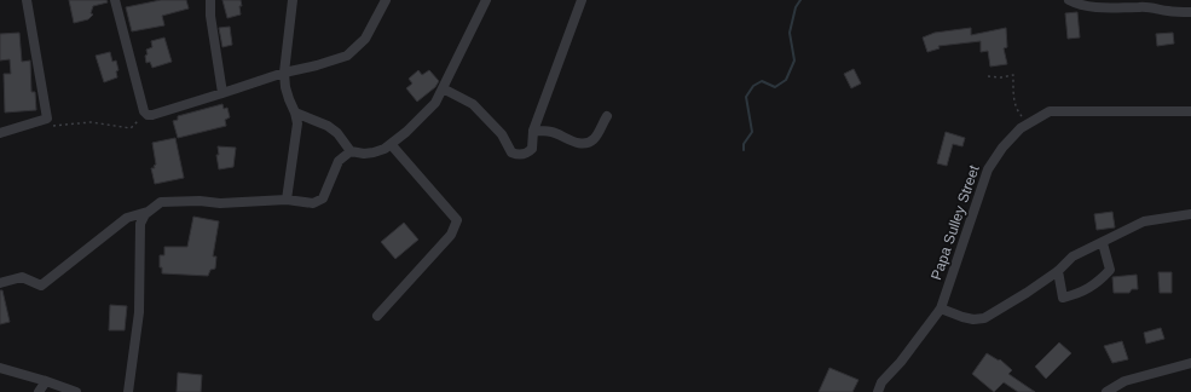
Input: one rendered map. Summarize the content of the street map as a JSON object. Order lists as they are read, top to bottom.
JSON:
{
  "streets": {
    "street": ["Papa Sulley Street"]
  }
}
